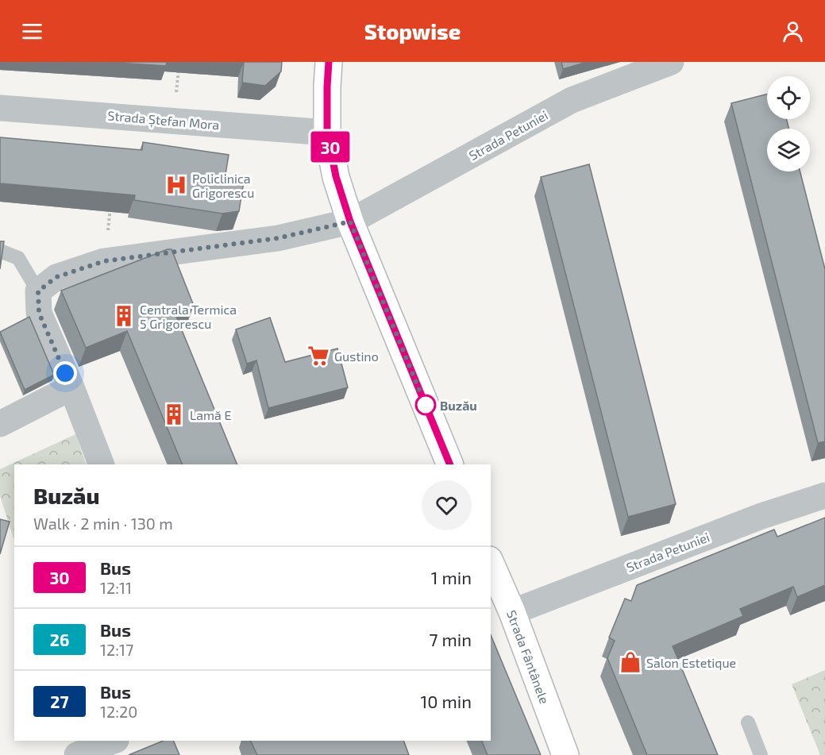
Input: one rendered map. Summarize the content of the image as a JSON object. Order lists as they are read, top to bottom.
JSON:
{
  "streets": {
    "main road": ["Strada Fântânele"],
    "street": ["Strada Ștefan Mora", "Strada Petuniei"]
  },
  "crossings": [
    ["Strada Petuniei", "Strada Fântânele"]
  ],
  "places": {
    "hospital": ["Policlinica Grigorescu"],
    "building": ["Centrala Termica 5 Grigorescu", "Lamă E"],
    "supermarket": ["Gustino"],
    "other": ["Buzău"],
    "shop": ["Salon Estetique"]
  },
  "lines": ["bus line 30"],
  "page": {
    "header": "Stopwise",
    "on_map": "30",
    "heading": ["Buzău", "Walk · 2 min · 130 m"],
    "list": [
      {
        "mark": "30",
        "name": "Bus",
        "note": "12:11",
        "value": "1 min"
      },
      {
        "mark": "26",
        "name": "Bus",
        "note": "12:17",
        "value": "7 min"
      },
      {
        "mark": "27",
        "name": "Bus",
        "note": "12:20",
        "value": "10 min"
      }
    ]
  }
}
